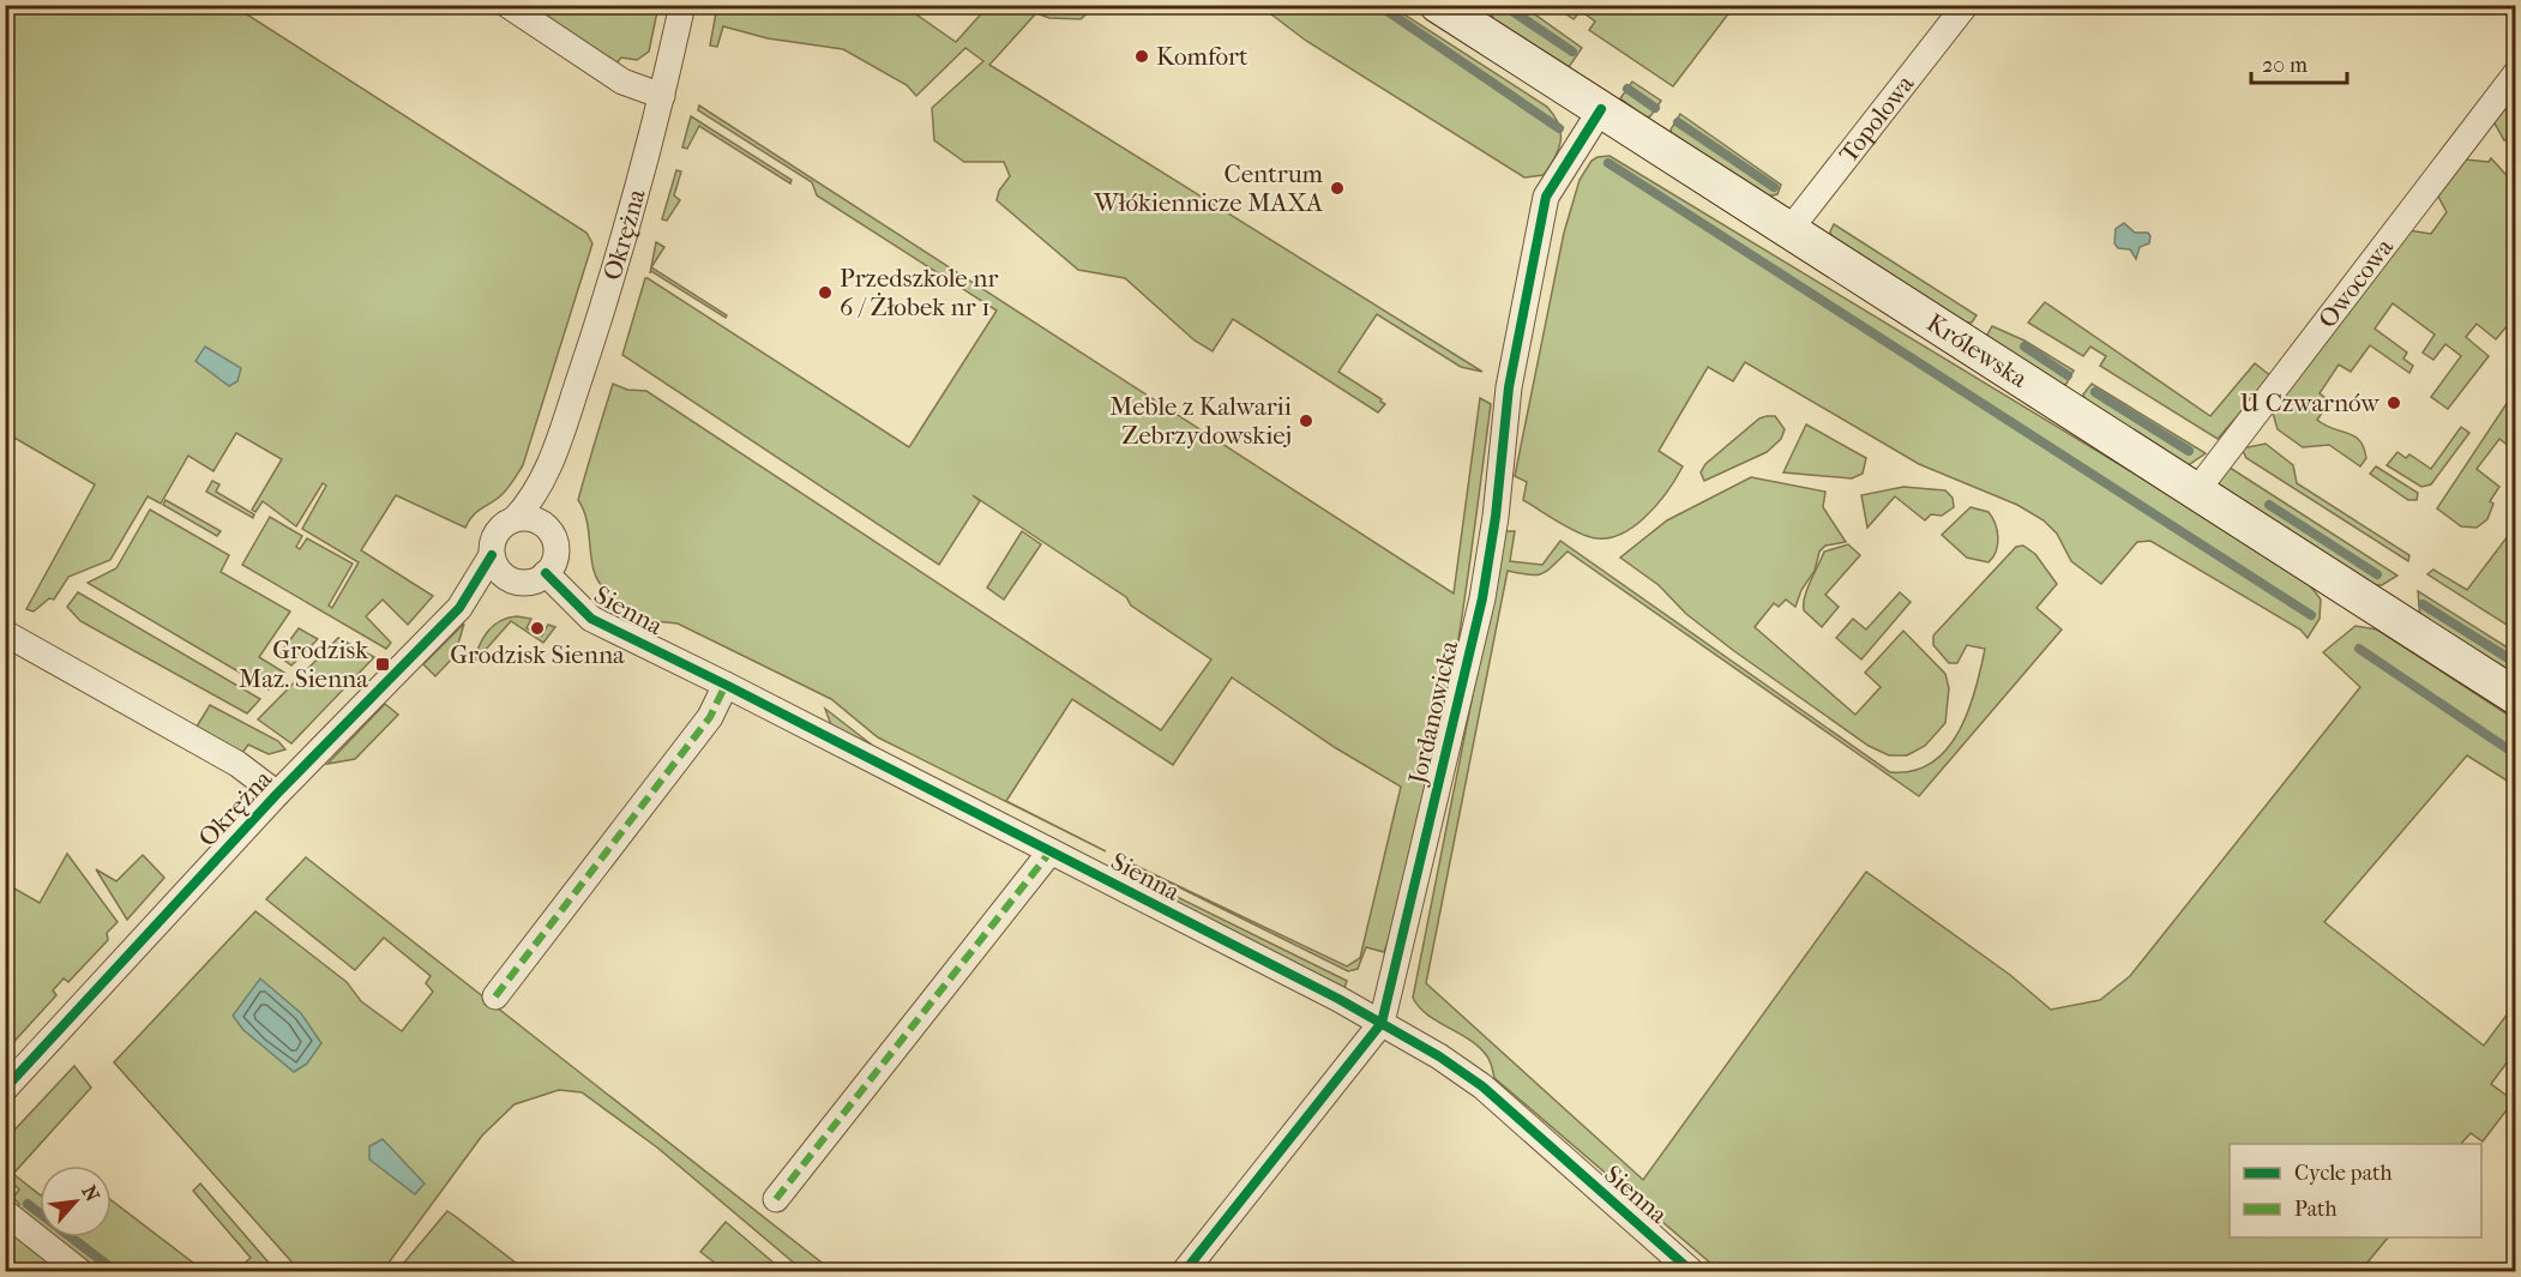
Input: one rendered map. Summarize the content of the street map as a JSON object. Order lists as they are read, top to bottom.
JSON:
{
  "streets": {
    "main road": ["Królewska"],
    "street": [
      "Topolowa",
      "Okrężna",
      "Owocowa",
      "Sienna",
      "Jordanowicka"
    ]
  },
  "crossings": [
    ["Topolowa", "Królewska"],
    ["Okrężna", "Sienna"],
    ["Owocowa", "Królewska"],
    ["Królewska", "Jordanowicka"],
    ["Sienna", "Jordanowicka"]
  ],
  "places": {
    "other": [
      "Komfort",
      "Centrum Włókiennicze MAXA",
      "Przedszkole nr 6 / Żłobek nr 1",
      "U Czwarnów",
      "Meble z Kalwarii Zebrzydowskiej",
      "Grodzisk Sienna"
    ],
    "transit": ["Grodzisk Maz. Sienna"]
  },
  "legend": ["Cycle path", "Path"],
  "scale_bar": "20 m",
  "north": "top right"
}
